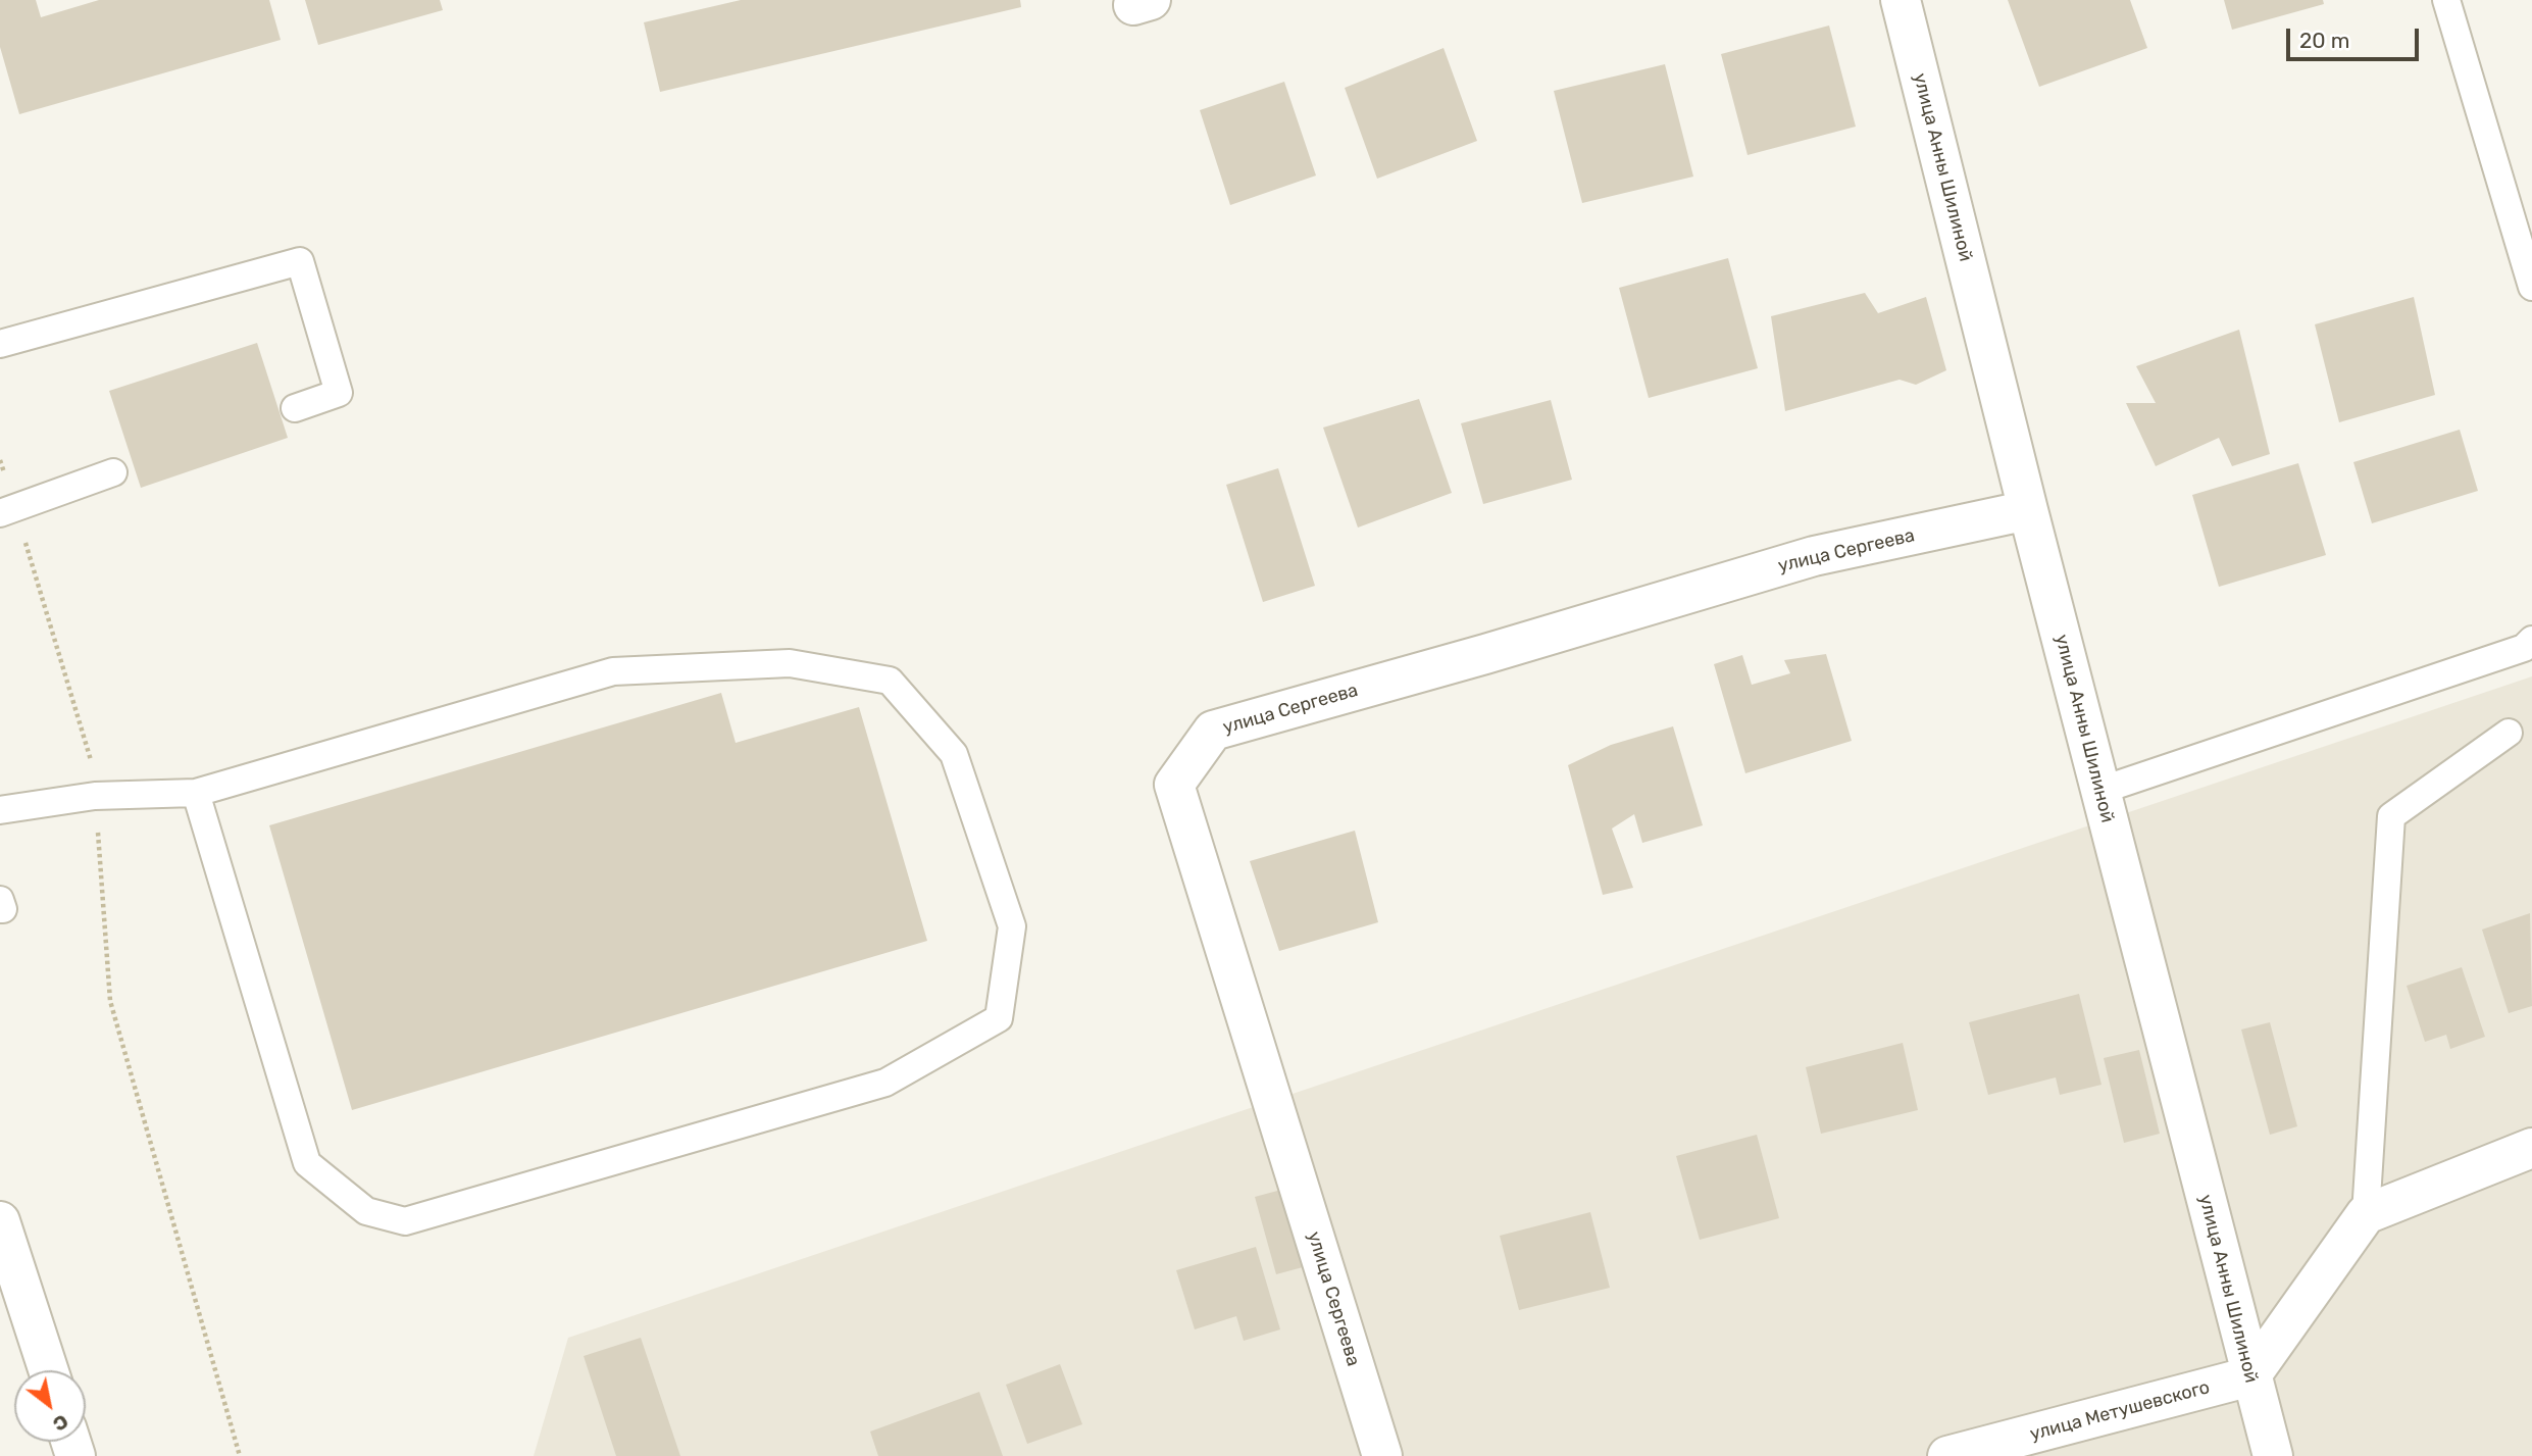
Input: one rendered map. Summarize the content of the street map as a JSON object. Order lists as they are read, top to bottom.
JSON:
{
  "streets": {
    "street": ["улица Анны Шилиной", "улица Сергеева", "улица Метушевского"]
  },
  "crossings": [
    ["улица Анны Шилиной", "улица Сергеева"],
    ["улица Анны Шилиной", "улица Метушевского"]
  ],
  "scale_bar": "20 m",
  "north": "bottom right"
}
